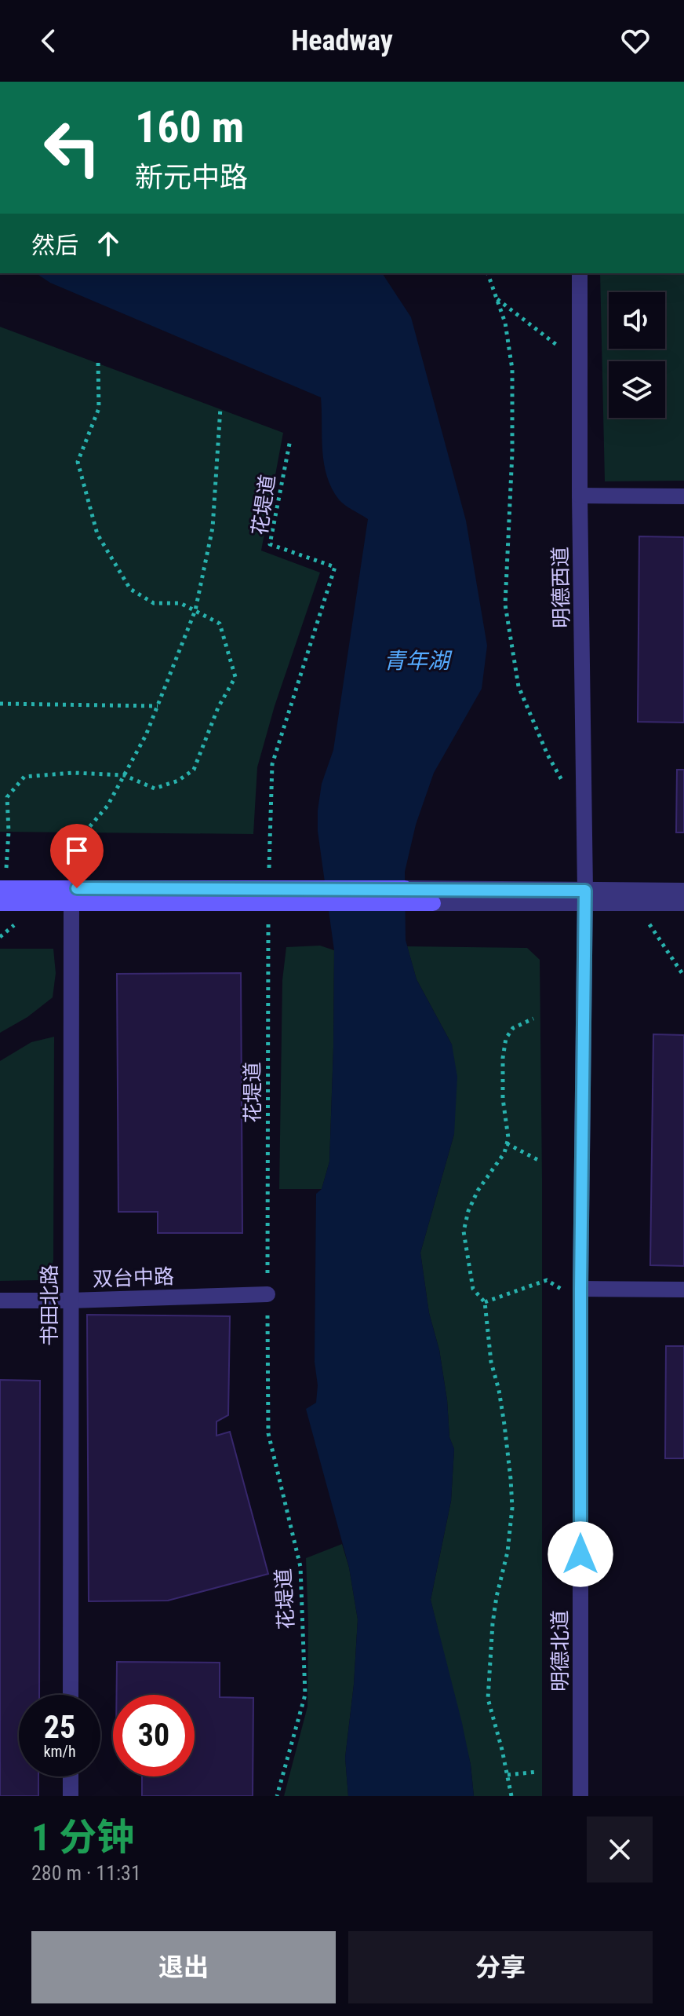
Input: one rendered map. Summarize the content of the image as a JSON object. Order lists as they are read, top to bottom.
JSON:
{
  "streets": {
    "street": [
      "明德西道",
      "双台中路",
      "书田北路",
      "明德北道"
    ],
    "path": ["花堤道"]
  },
  "crossings": [
    ["花堤道", "双台中路"],
    ["明德西道", "明德北道"],
    ["双台中路", "书田北路"]
  ],
  "water": ["青年湖"],
  "page": {
    "header": "Headway",
    "turn": ["160 m", "新元中路"],
    "then": "然后",
    "speed": "25 km/h",
    "limit": "30",
    "heading": ["1 分钟", "280 m · 11:31"],
    "buttons": ["退出", "分享"]
  }
}
